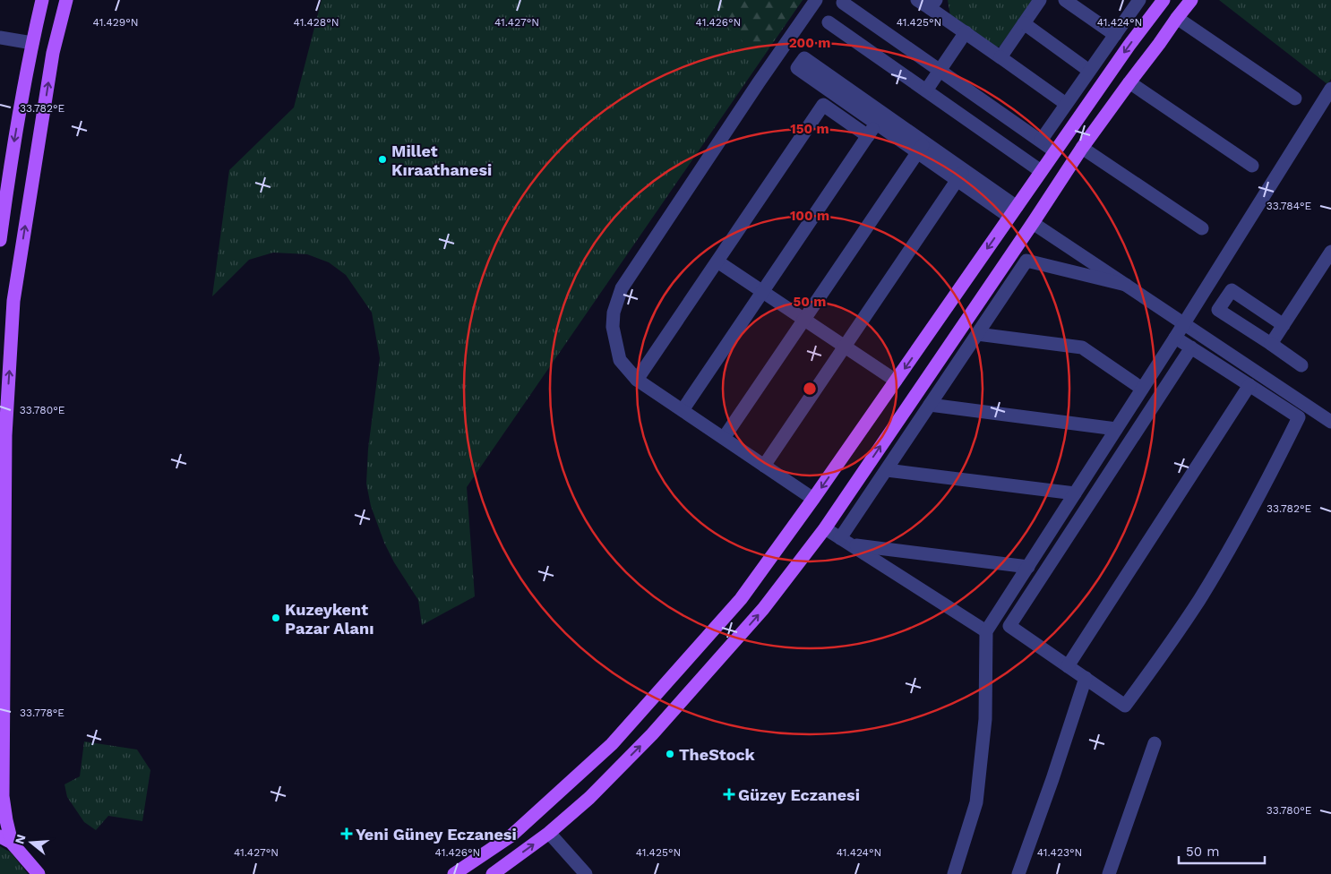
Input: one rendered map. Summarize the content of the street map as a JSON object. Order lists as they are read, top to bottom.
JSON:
{
  "places": {
    "other": ["Millet Kıraathanesi", "Kuzeykent Pazar Alanı", "TheStock"],
    "health": ["Güzey Eczanesi", "Yeni Güney Eczanesi"]
  },
  "scale_bar": "50 m",
  "north": "left",
  "coordinates": [
    "41.429°N",
    "41.428°N",
    "41.427°N",
    "41.426°N",
    "41.425°N",
    "41.424°N",
    "33.782°E",
    "33.784°E",
    "33.780°E",
    "33.778°E",
    "41.423°N"
  ],
  "rings": [
    "200 m",
    "150 m",
    "100 m",
    "50 m"
  ]
}
